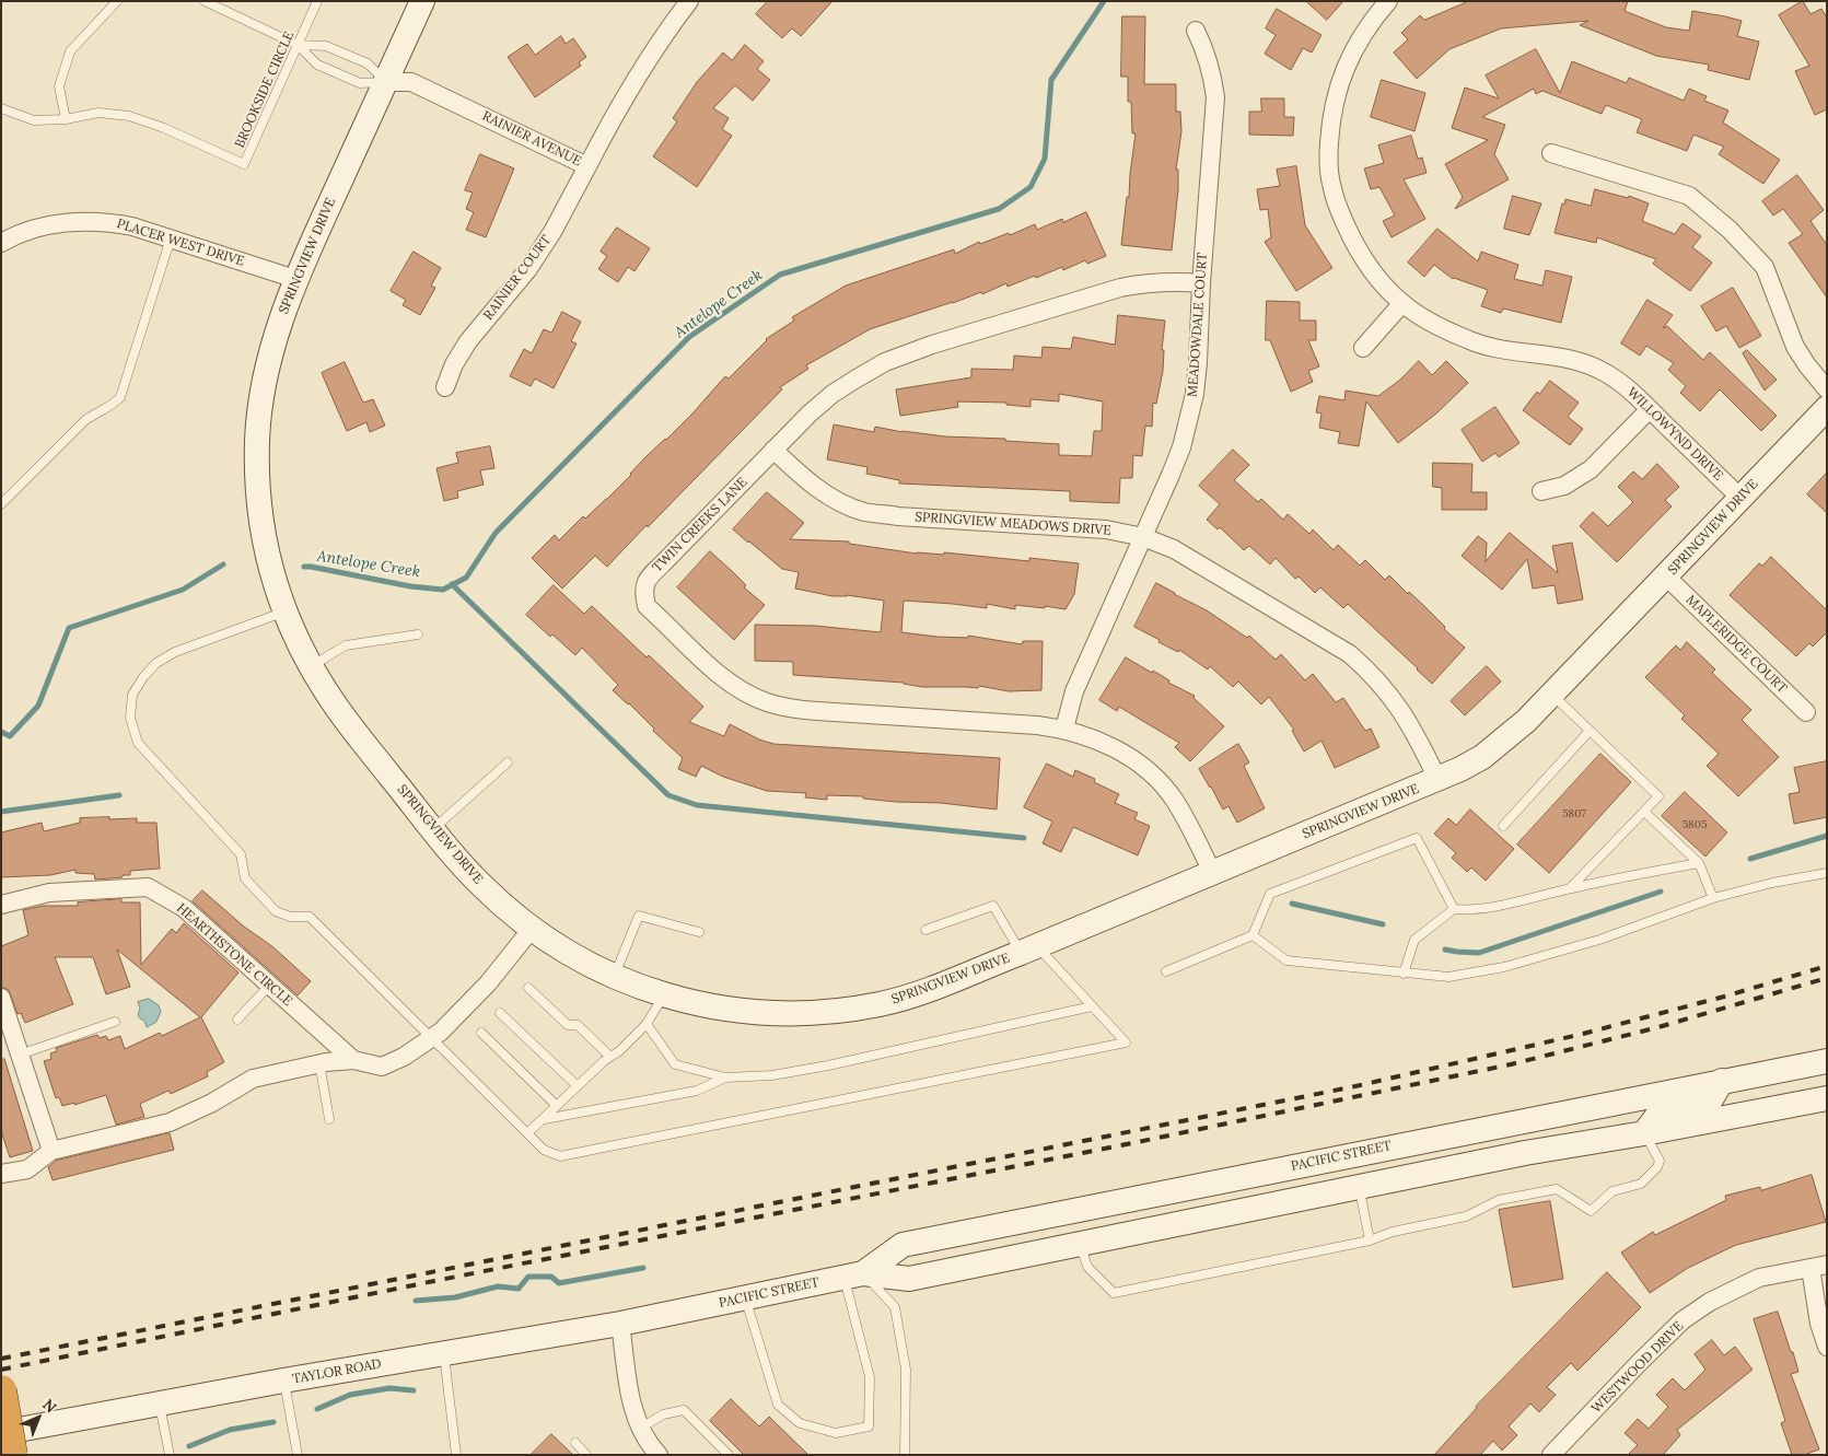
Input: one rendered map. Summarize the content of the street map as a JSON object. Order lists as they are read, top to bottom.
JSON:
{
  "streets": {
    "main road": ["SPRINGVIEW DRIVE", "PACIFIC STREET", "TAYLOR ROAD"],
    "street": [
      "RAINIER AVENUE",
      "PLACER WEST DRIVE",
      "RAINIER COURT",
      "MEADOWDALE COURT",
      "WILLOWYND DRIVE",
      "SPRINGVIEW MEADOWS DRIVE",
      "TWIN CREEKS LANE",
      "MAPLERIDGE COURT",
      "HEARTHSTONE CIRCLE",
      "WESTWOOD DRIVE"
    ],
    "lane": ["BROOKSIDE CIRCLE"]
  },
  "crossings": [
    ["RAINIER AVENUE", "SPRINGVIEW DRIVE"],
    ["RAINIER AVENUE", "RAINIER COURT"],
    ["PLACER WEST DRIVE", "SPRINGVIEW DRIVE"],
    ["SPRINGVIEW DRIVE", "WILLOWYND DRIVE"],
    ["SPRINGVIEW DRIVE", "SPRINGVIEW MEADOWS DRIVE"],
    ["SPRINGVIEW DRIVE", "TWIN CREEKS LANE"],
    ["SPRINGVIEW DRIVE", "MAPLERIDGE COURT"],
    ["SPRINGVIEW DRIVE", "HEARTHSTONE CIRCLE"],
    ["MEADOWDALE COURT", "SPRINGVIEW MEADOWS DRIVE"],
    ["MEADOWDALE COURT", "TWIN CREEKS LANE"],
    ["SPRINGVIEW MEADOWS DRIVE", "TWIN CREEKS LANE"],
    ["PACIFIC STREET", "TAYLOR ROAD"]
  ],
  "water": ["Antelope Creek"],
  "house_numbers": ["5807", "5805"],
  "north": "top right"
}
